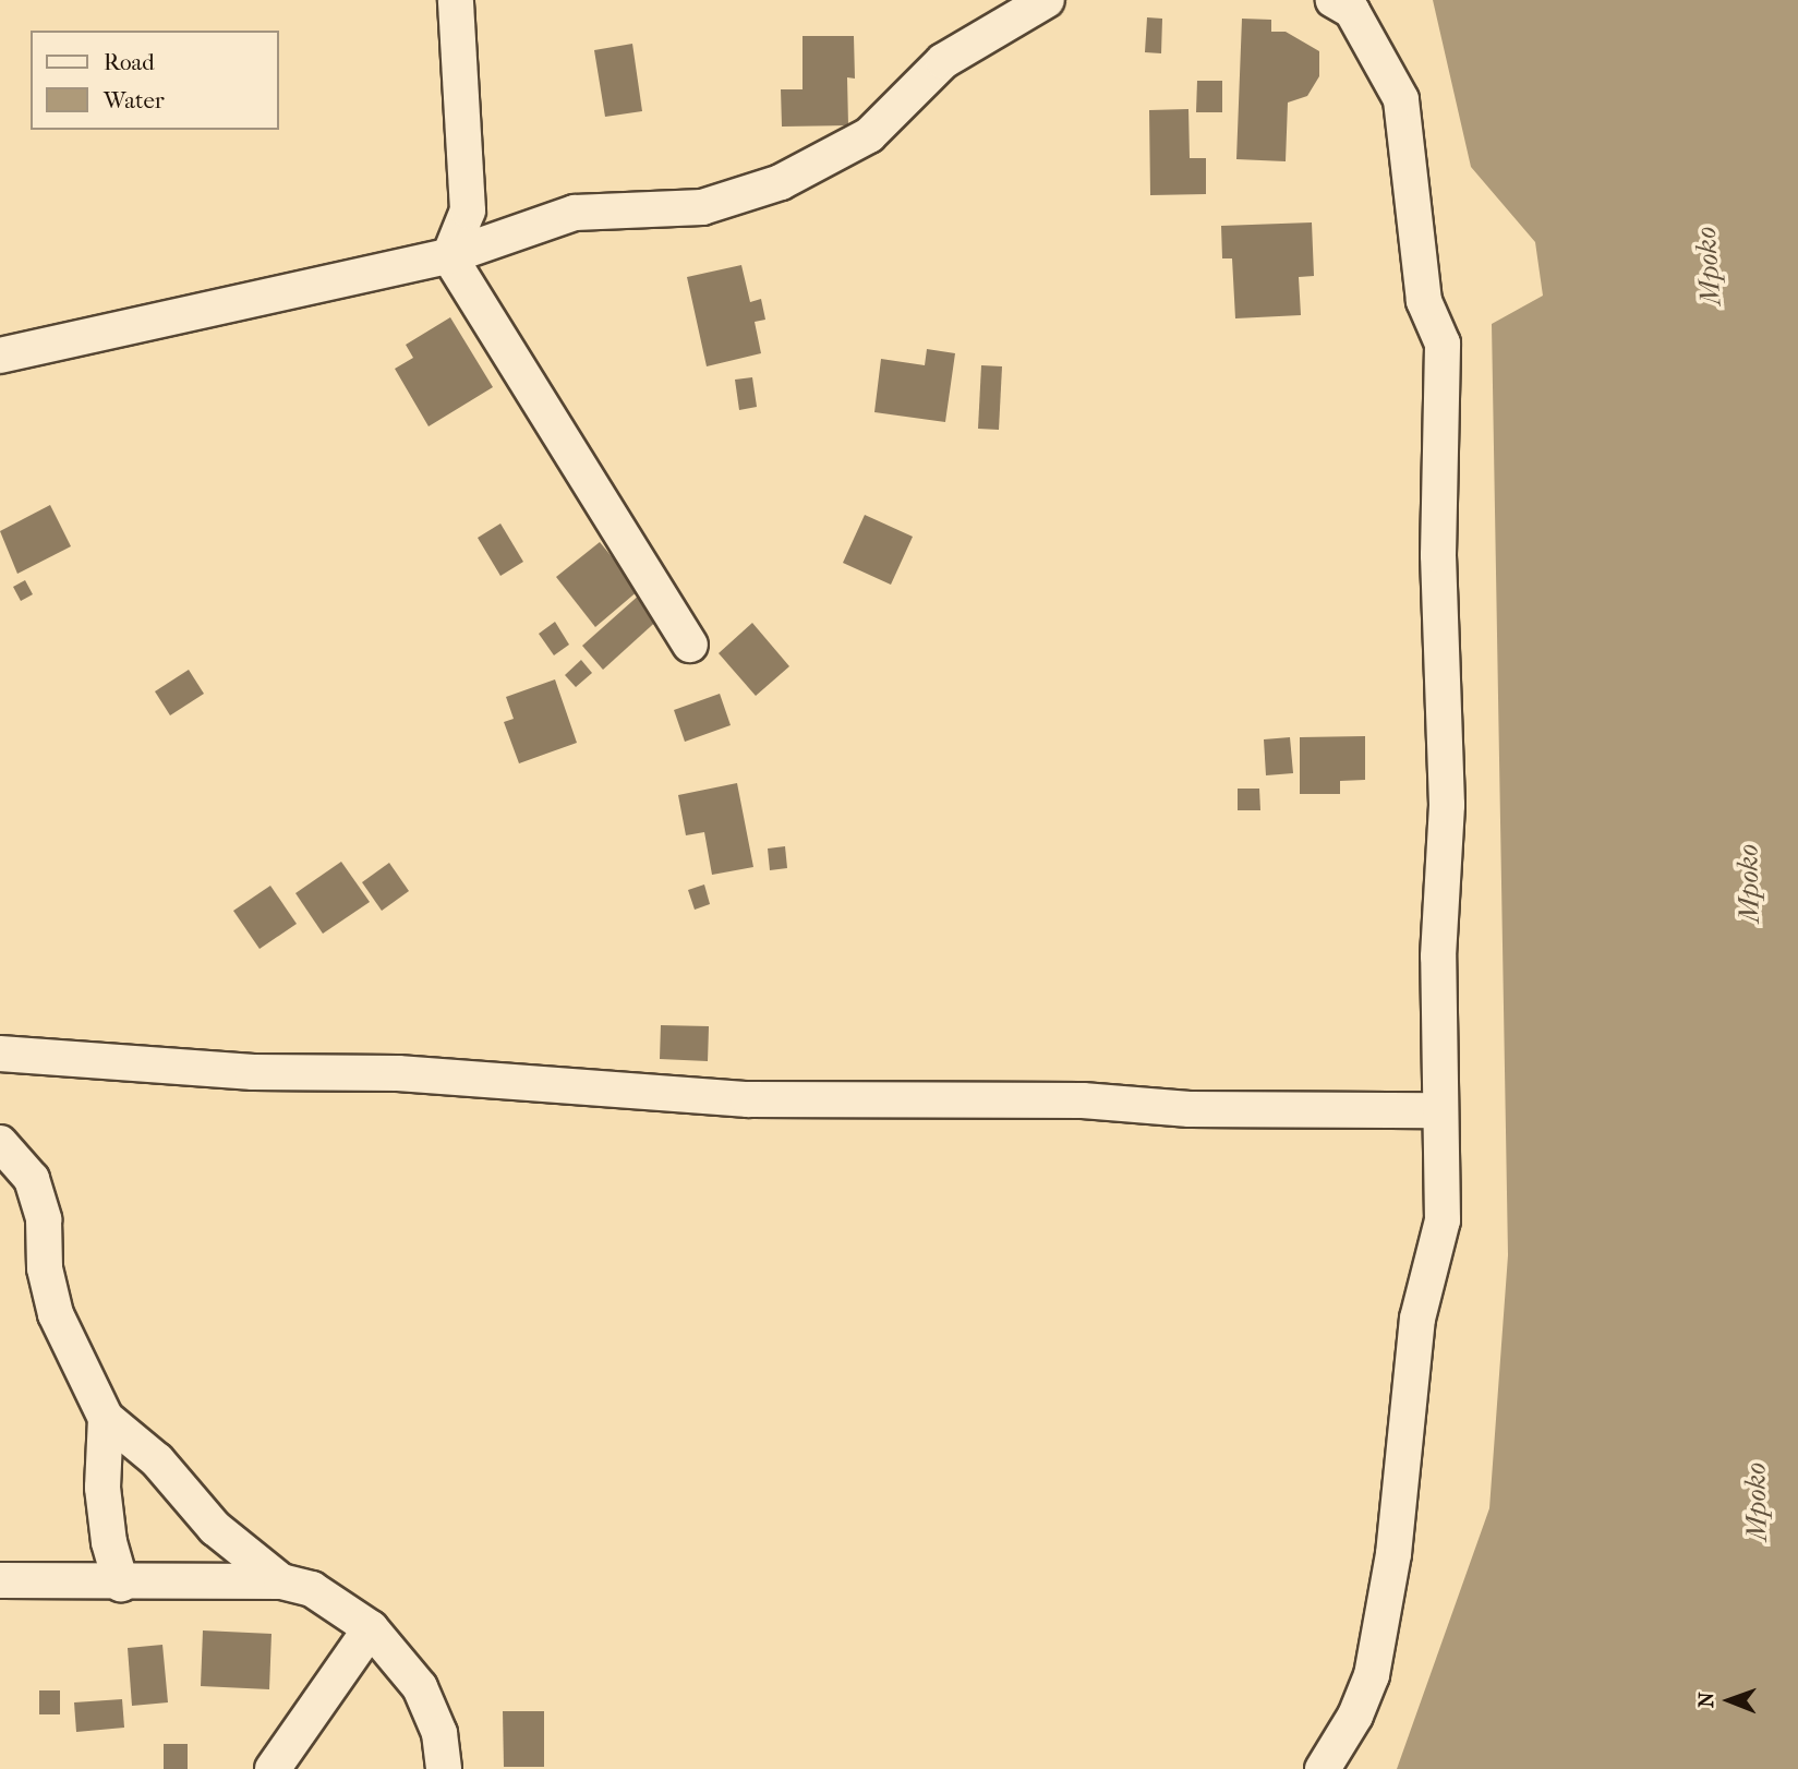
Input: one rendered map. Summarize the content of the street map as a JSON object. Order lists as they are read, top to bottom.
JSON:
{
  "water": ["Mpoko"],
  "legend": ["Road", "Water"],
  "north": "left"
}
